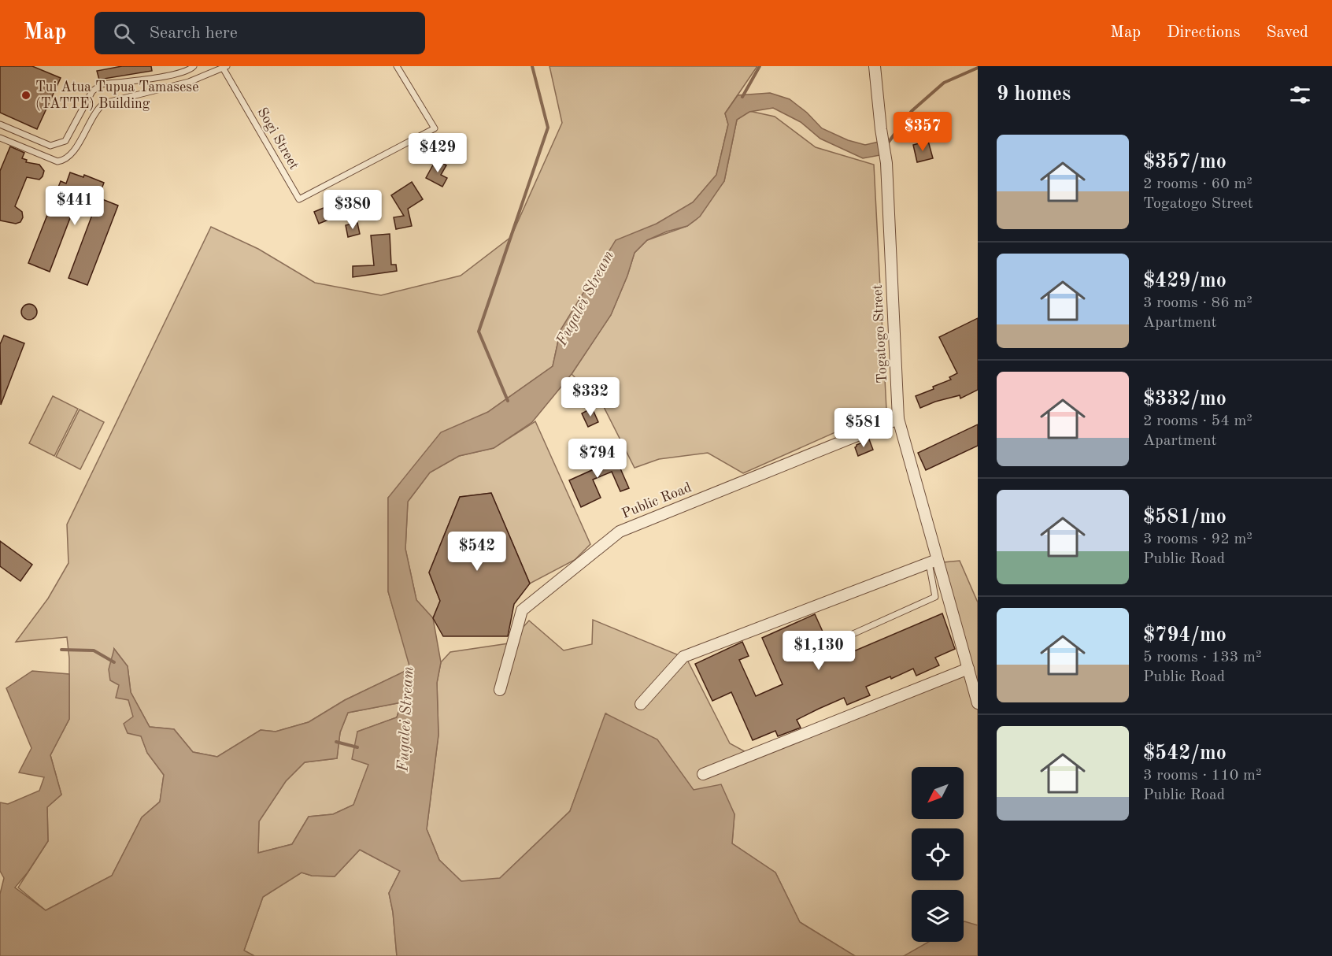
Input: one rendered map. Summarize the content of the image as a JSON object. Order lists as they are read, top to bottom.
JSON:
{
  "streets": {
    "street": ["Togatogo Street", "Public Road"],
    "lane": ["Sogi Street"]
  },
  "crossings": [
    ["Togatogo Street", "Public Road"]
  ],
  "water": ["Fugalei Stream"],
  "places": ["Tui Atua Tupua Tamasese (TATTE) Building"],
  "north": "bottom left",
  "page": {
    "header": "Map",
    "search": "Search here",
    "nav": ["Map", "Directions", "Saved"],
    "heading": "9 homes",
    "price": [
      "$357",
      "$429",
      "$441",
      "$380",
      "$332",
      "$581",
      "$794",
      "$542",
      "$1,130"
    ],
    "list": [
      {
        "name": "$357/mo",
        "note": "2 rooms · 60 m² · Togatogo Street"
      },
      {
        "name": "$429/mo",
        "note": "3 rooms · 86 m² · Apartment"
      },
      {
        "name": "$332/mo",
        "note": "2 rooms · 54 m² · Apartment"
      },
      {
        "name": "$581/mo",
        "note": "3 rooms · 92 m² · Public Road"
      },
      {
        "name": "$794/mo",
        "note": "5 rooms · 133 m² · Public Road"
      },
      {
        "name": "$542/mo",
        "note": "3 rooms · 110 m² · Public Road"
      }
    ]
  }
}
